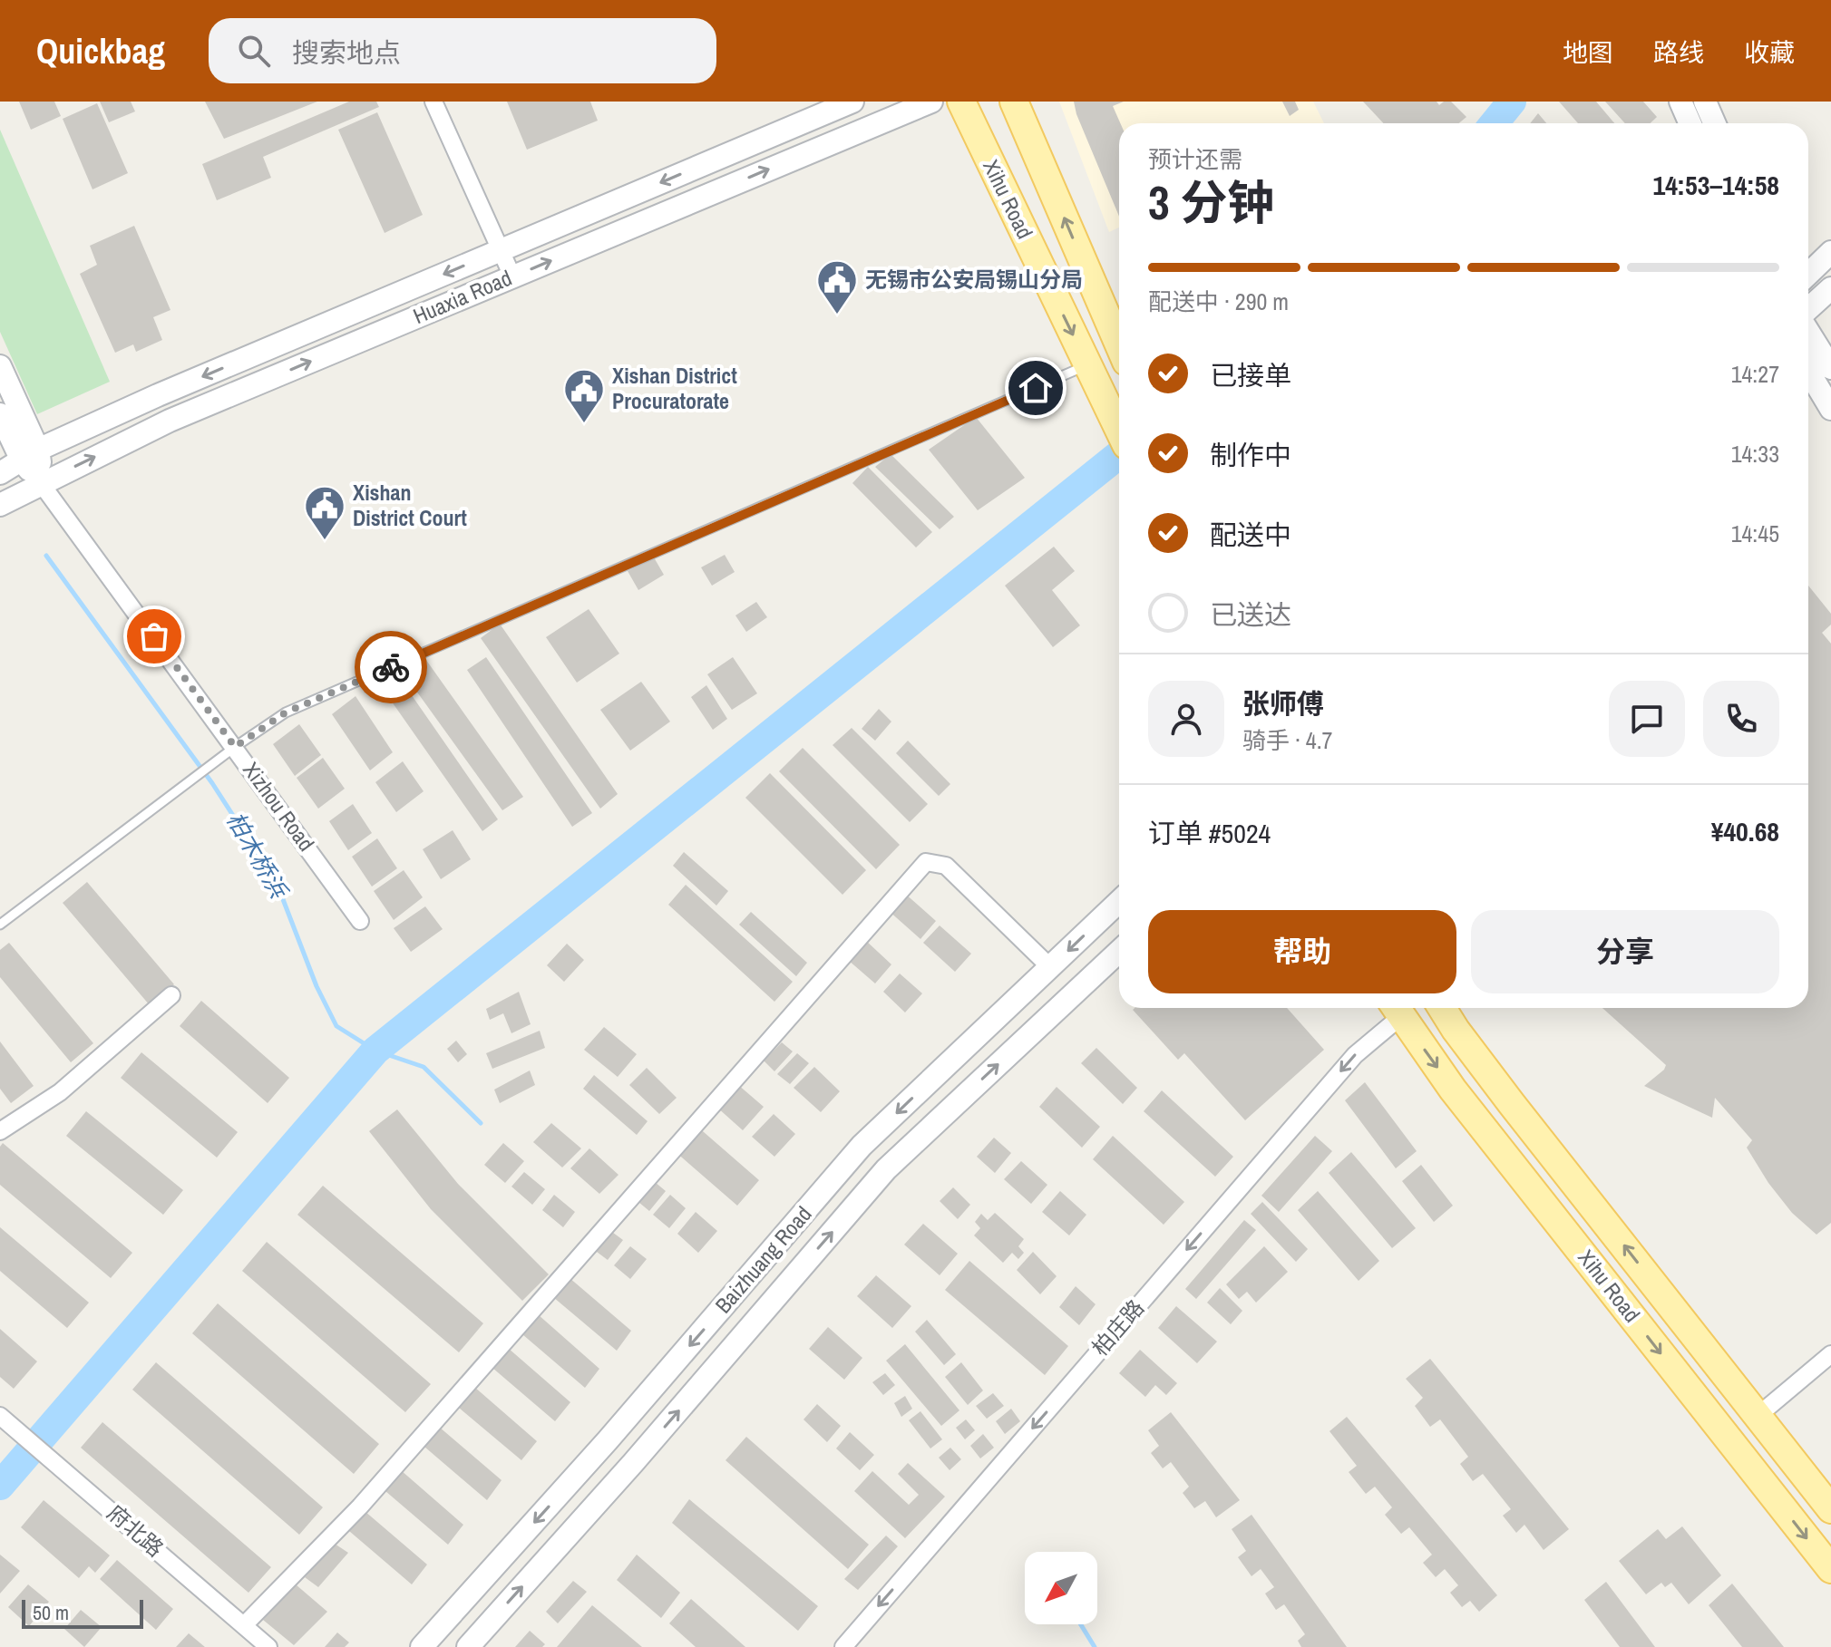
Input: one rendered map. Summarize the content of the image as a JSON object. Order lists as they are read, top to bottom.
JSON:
{
  "streets": {
    "main road": ["Xihu Road"],
    "street": [
      "Huaxia Road",
      "Xizhou Road",
      "Baizhuang Road",
      "柏庄路",
      "府北路"
    ]
  },
  "crossings": [
    ["Xihu Road", "柏庄路"],
    ["Huaxia Road", "Xizhou Road"]
  ],
  "one_way": ["柏庄路"],
  "water": ["柏木桥浜"],
  "places": {
    "public building": ["无锡市公安局锡山分局", "Xishan District Procuratorate", "Xishan District Court"]
  },
  "scale_bar": "50 m",
  "north": "bottom left",
  "page": {
    "header": "Quickbag",
    "search": "搜索地点",
    "nav": ["地图", "路线", "收藏"],
    "heading": ["3 分钟", "预计还需", "14:53–14:58"],
    "panel": [
      "张师傅",
      "骑手 · 4.7",
      "订单 #5024",
      "¥40.68"
    ],
    "bar": "配送中 · 290 m",
    "list": [
      ["已接单", "14:27"],
      ["制作中", "14:33"],
      ["配送中", "14:45"],
      "已送达"
    ],
    "buttons": ["帮助", "分享"],
    "scale": "50 m"
  }
}
